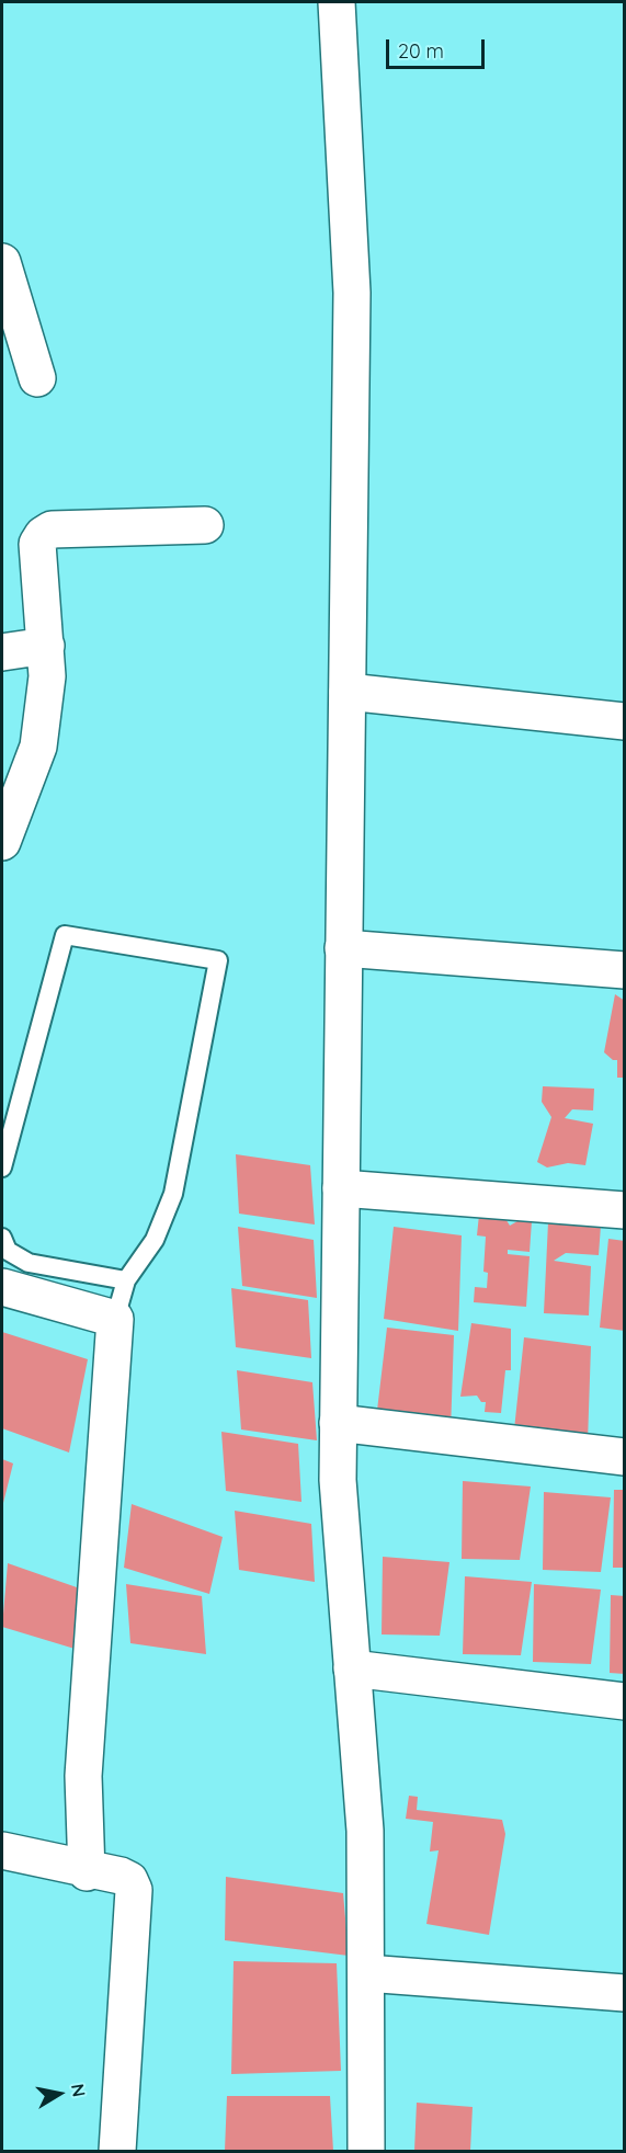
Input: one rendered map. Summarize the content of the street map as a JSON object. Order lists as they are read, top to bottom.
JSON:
{
  "scale_bar": "20 m",
  "north": "right"
}
